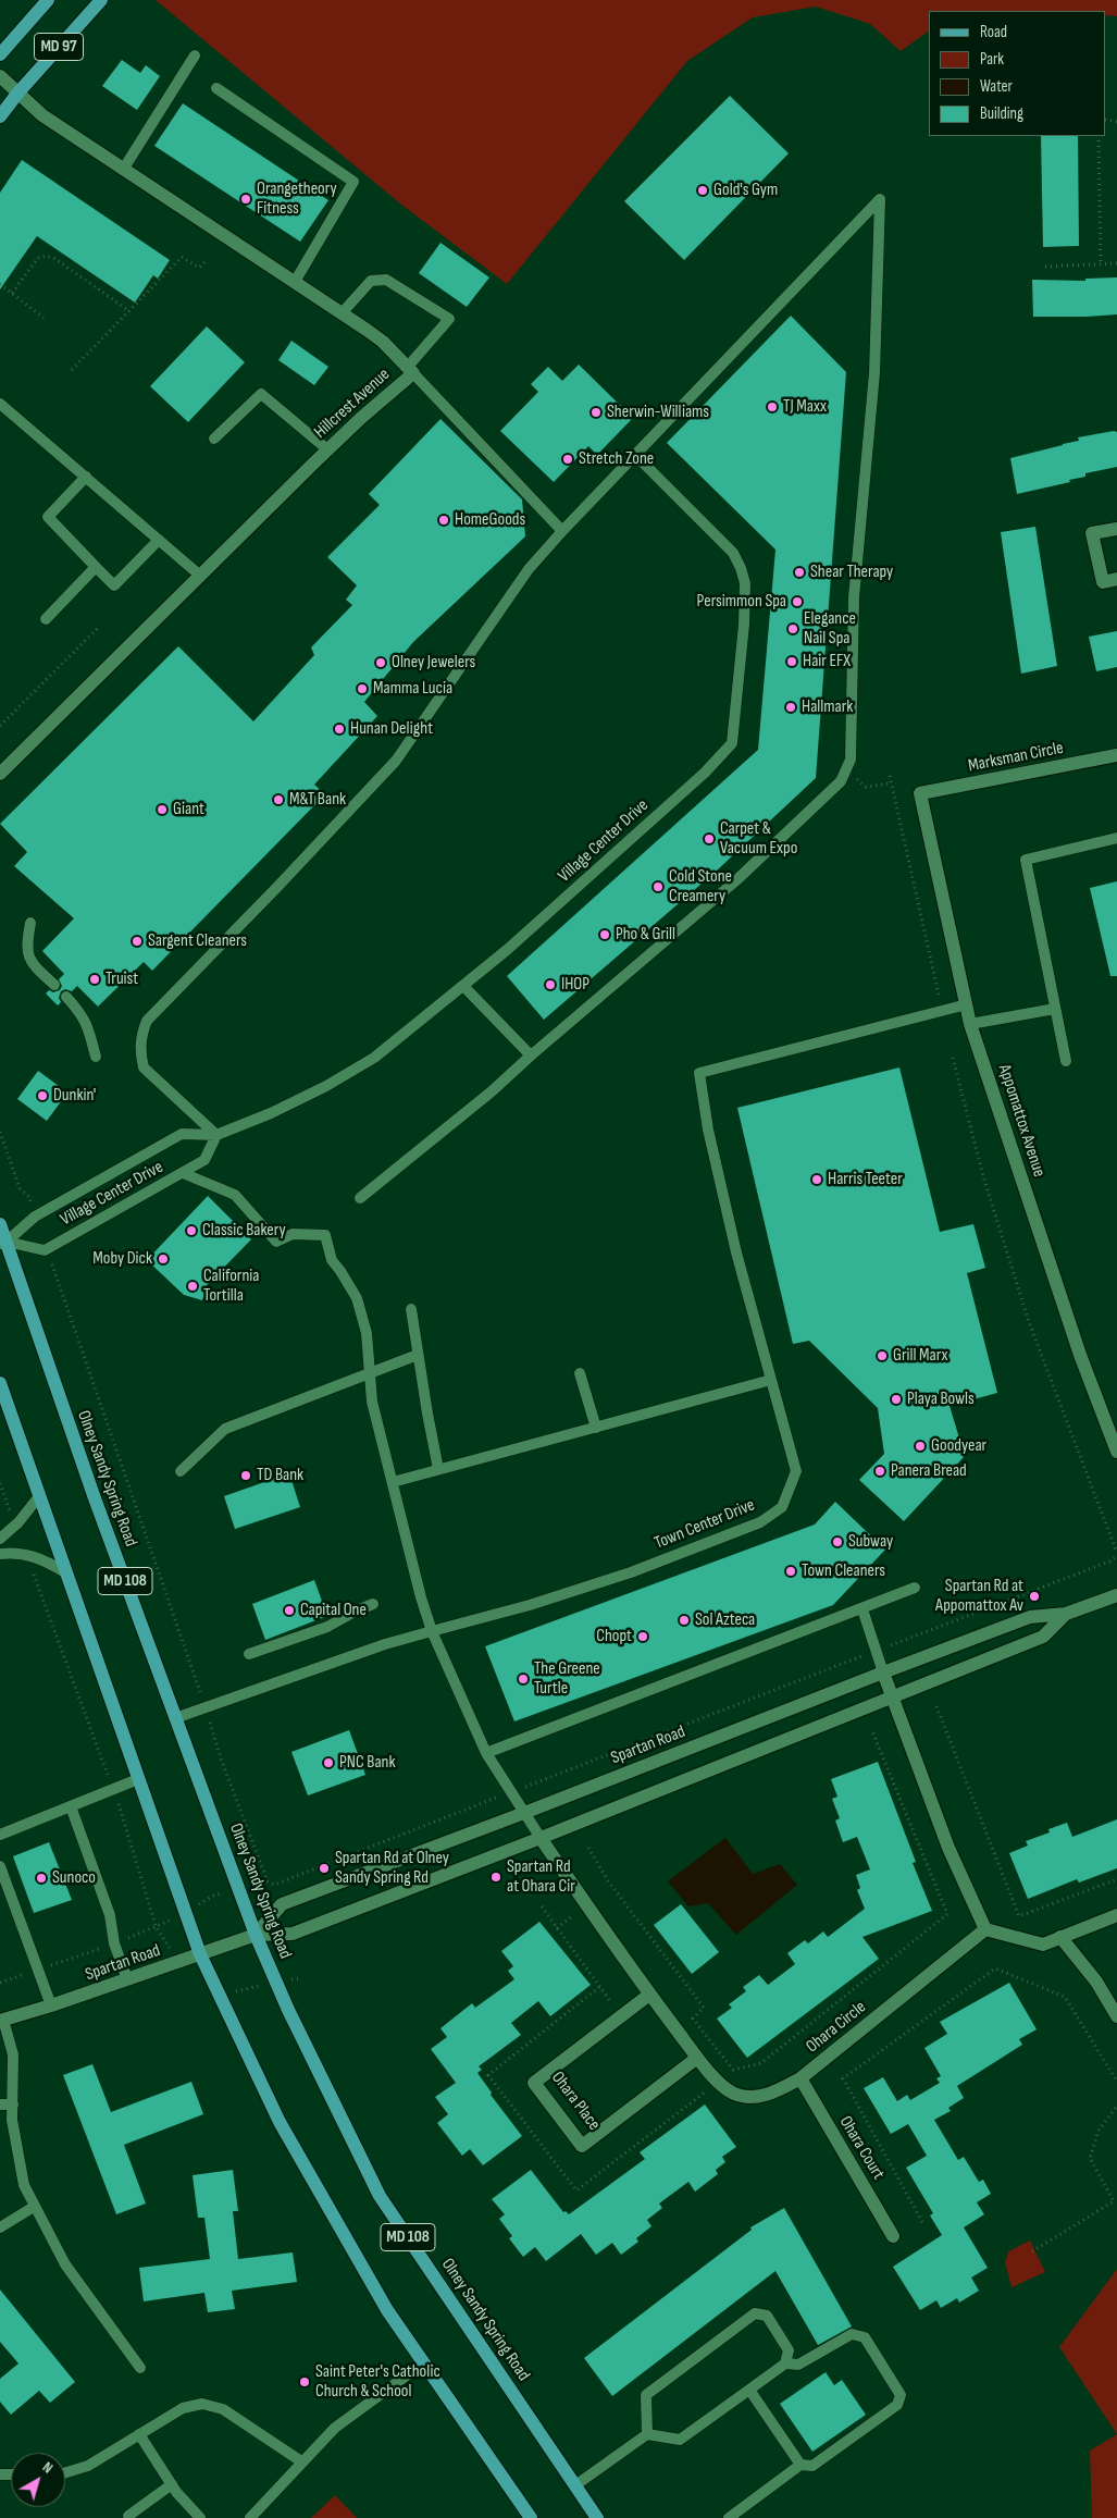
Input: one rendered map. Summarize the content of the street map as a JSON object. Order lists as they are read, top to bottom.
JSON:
{
  "streets": {
    "main road": ["MD 97", "Olney Sandy Spring Road", "MD 108"],
    "street": [
      "Hillcrest Avenue",
      "Marksman Circle",
      "Appomattox Avenue",
      "Spartan Road",
      "Ohara Circle",
      "Ohara Place",
      "Ohara Court"
    ],
    "lane": ["Village Center Drive", "Town Center Drive"]
  },
  "crossings": [
    ["MD 97", "Hillcrest Avenue"],
    ["Marksman Circle", "Appomattox Avenue"],
    ["Village Center Drive", "Olney Sandy Spring Road"],
    ["Appomattox Avenue", "Town Center Drive"],
    ["Olney Sandy Spring Road", "Town Center Drive"],
    ["Olney Sandy Spring Road", "Spartan Road"],
    ["MD 108", "Spartan Road"],
    ["Spartan Road", "Ohara Circle"],
    ["Ohara Circle", "Ohara Place"],
    ["Ohara Circle", "Ohara Court"]
  ],
  "places": [
    "Gold's Gym",
    "Orangetheory Fitness",
    "TJ Maxx",
    "Sherwin-Williams",
    "Stretch Zone",
    "HomeGoods",
    "Shear Therapy",
    "Persimmon Spa",
    "Elegance Nail Spa",
    "Hair EFX",
    "Olney Jewelers",
    "Mamma Lucia",
    "Hallmark",
    "Hunan Delight",
    "M&T Bank",
    "Giant",
    "Carpet & Vacuum Expo",
    "Cold Stone Creamery",
    "Pho & Grill",
    "Sargent Cleaners",
    "Truist",
    "IHOP",
    "Dunkin'",
    "Harris Teeter",
    "Classic Bakery",
    "Moby Dick",
    "California Tortilla",
    "Grill Marx",
    "Playa Bowls",
    "Goodyear",
    "Panera Bread",
    "TD Bank",
    "Subway",
    "Town Cleaners",
    "Spartan Rd at Appomattox Av",
    "Capital One",
    "Sol Azteca",
    "Chopt",
    "The Greene Turtle",
    "PNC Bank",
    "Spartan Rd at Olney Sandy Spring Rd",
    "Spartan Rd at Ohara Cir",
    "Sunoco",
    "Saint Peter's Catholic Church & School"
  ],
  "legend": [
    "Road",
    "Park",
    "Water",
    "Building"
  ],
  "north": "top right"
}
